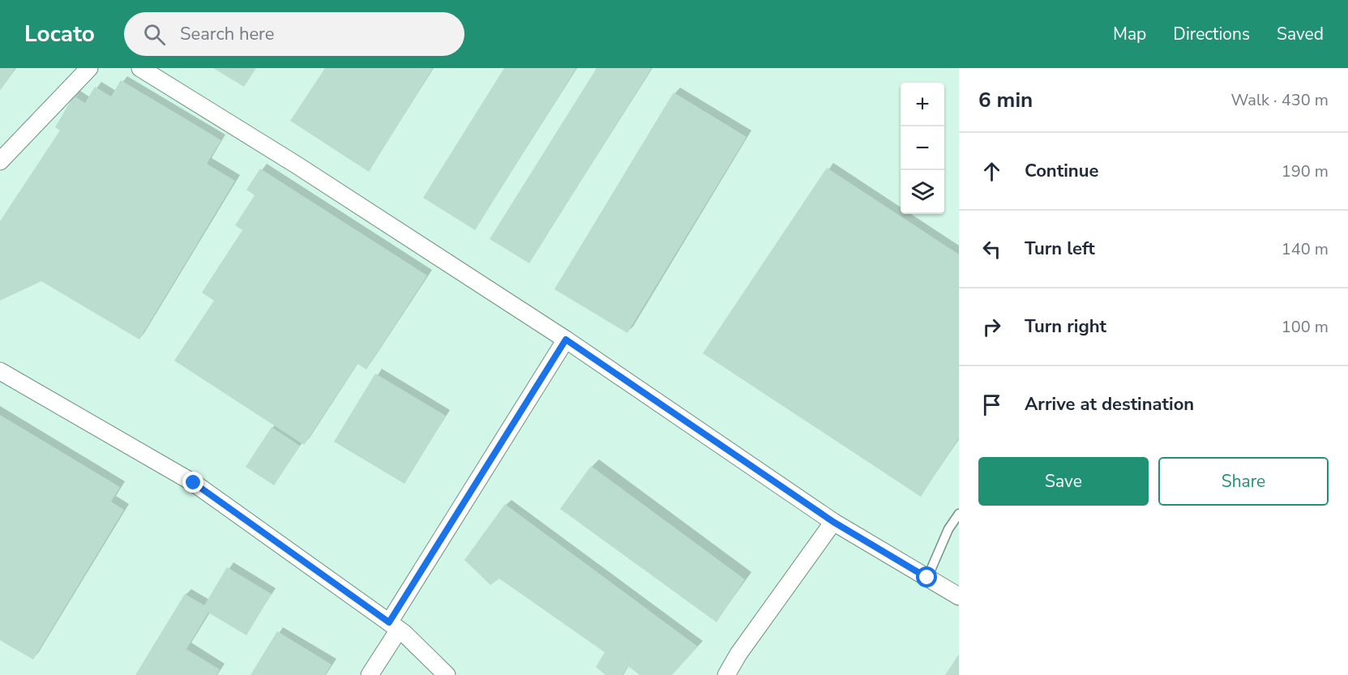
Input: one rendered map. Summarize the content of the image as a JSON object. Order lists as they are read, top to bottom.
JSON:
{
  "page": {
    "header": "Locato",
    "search": "Search here",
    "nav": ["Map", "Directions", "Saved"],
    "heading": ["6 min", "Walk · 430 m"],
    "map_buttons": ["+", "−"],
    "list": [
      ["Continue", "190 m"],
      ["Turn left", "140 m"],
      ["Turn right", "100 m"],
      "Arrive at destination"
    ],
    "buttons": ["Save", "Share"]
  }
}
